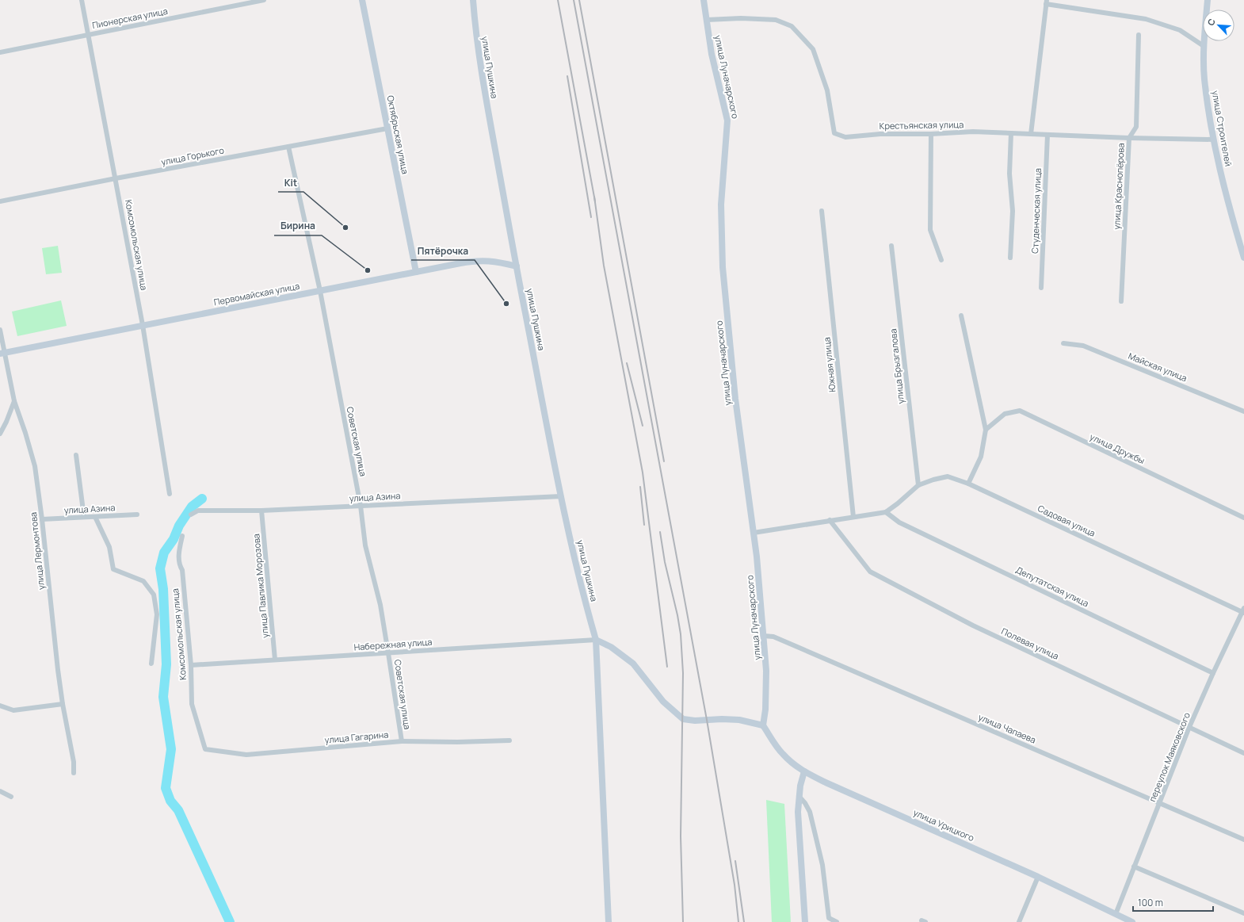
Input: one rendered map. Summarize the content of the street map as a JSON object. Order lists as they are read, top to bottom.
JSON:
{
  "streets": {
    "street": [
      "Пионерская улица",
      "улица Пушкина",
      "улица Луначарского",
      "Крестьянская улица",
      "улица Строителей",
      "Октябрьская улица",
      "улица Горького",
      "улица Краснопёрова",
      "Студенческая улица",
      "Комсомольская улица",
      "Первомайская улица",
      "Южная улица",
      "улица Брызгалова",
      "Майская улица",
      "Советская улица",
      "улица Дружбы",
      "улица Азина",
      "Садовая улица",
      "улица Лермонтова",
      "улица Павлика Морозова",
      "Депутатская улица",
      "Полевая улица",
      "Набережная улица",
      "улица Чапаева",
      "улица Гагарина",
      "переулок Маяковского",
      "улица Урицкого"
    ]
  },
  "crossings": [
    ["Пионерская улица", "Комсомольская улица"],
    ["улица Пушкина", "Первомайская улица"],
    ["улица Пушкина", "улица Азина"],
    ["улица Пушкина", "Набережная улица"],
    ["улица Луначарского", "Крестьянская улица"],
    ["улица Луначарского", "улица Чапаева"],
    ["улица Луначарского", "улица Урицкого"],
    ["Крестьянская улица", "улица Строителей"],
    ["Крестьянская улица", "улица Краснопёрова"],
    ["Крестьянская улица", "Студенческая улица"],
    ["Октябрьская улица", "улица Горького"],
    ["Октябрьская улица", "Первомайская улица"],
    ["улица Горького", "Комсомольская улица"],
    ["улица Горького", "Советская улица"],
    ["Комсомольская улица", "Первомайская улица"],
    ["Комсомольская улица", "Набережная улица"],
    ["Комсомольская улица", "улица Гагарина"],
    ["Первомайская улица", "Советская улица"],
    ["Первомайская улица", "улица Лермонтова"],
    ["улица Брызгалова", "Садовая улица"],
    ["Советская улица", "улица Азина"],
    ["Советская улица", "Набережная улица"],
    ["Советская улица", "улица Гагарина"],
    ["улица Азина", "улица Лермонтова"],
    ["улица Азина", "улица Павлика Морозова"],
    ["Садовая улица", "Депутатская улица"],
    ["Садовая улица", "переулок Маяковского"],
    ["улица Павлика Морозова", "Набережная улица"],
    ["Депутатская улица", "переулок Маяковского"],
    ["Полевая улица", "переулок Маяковского"],
    ["улица Чапаева", "переулок Маяковского"],
    ["переулок Маяковского", "улица Урицкого"]
  ],
  "places": ["Kit", "Бирина", "Пятёрочка"],
  "scale_bar": "100 m",
  "north": "top left"
}
